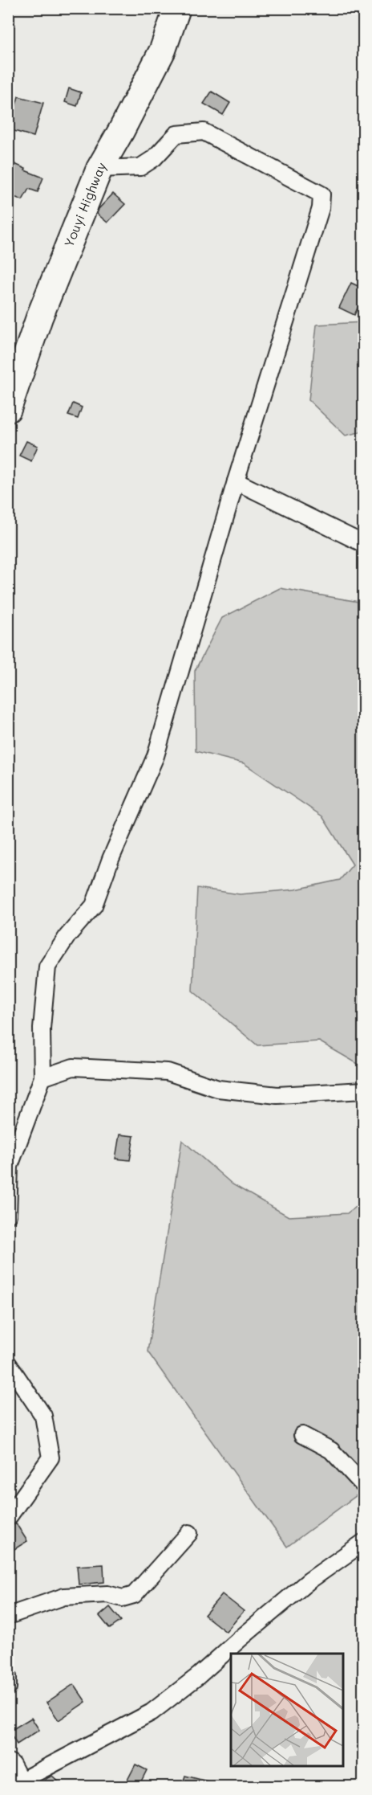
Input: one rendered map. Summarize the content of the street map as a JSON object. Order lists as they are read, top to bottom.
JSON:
{
  "streets": {
    "main road": ["Youyi Highway"]
  }
}
